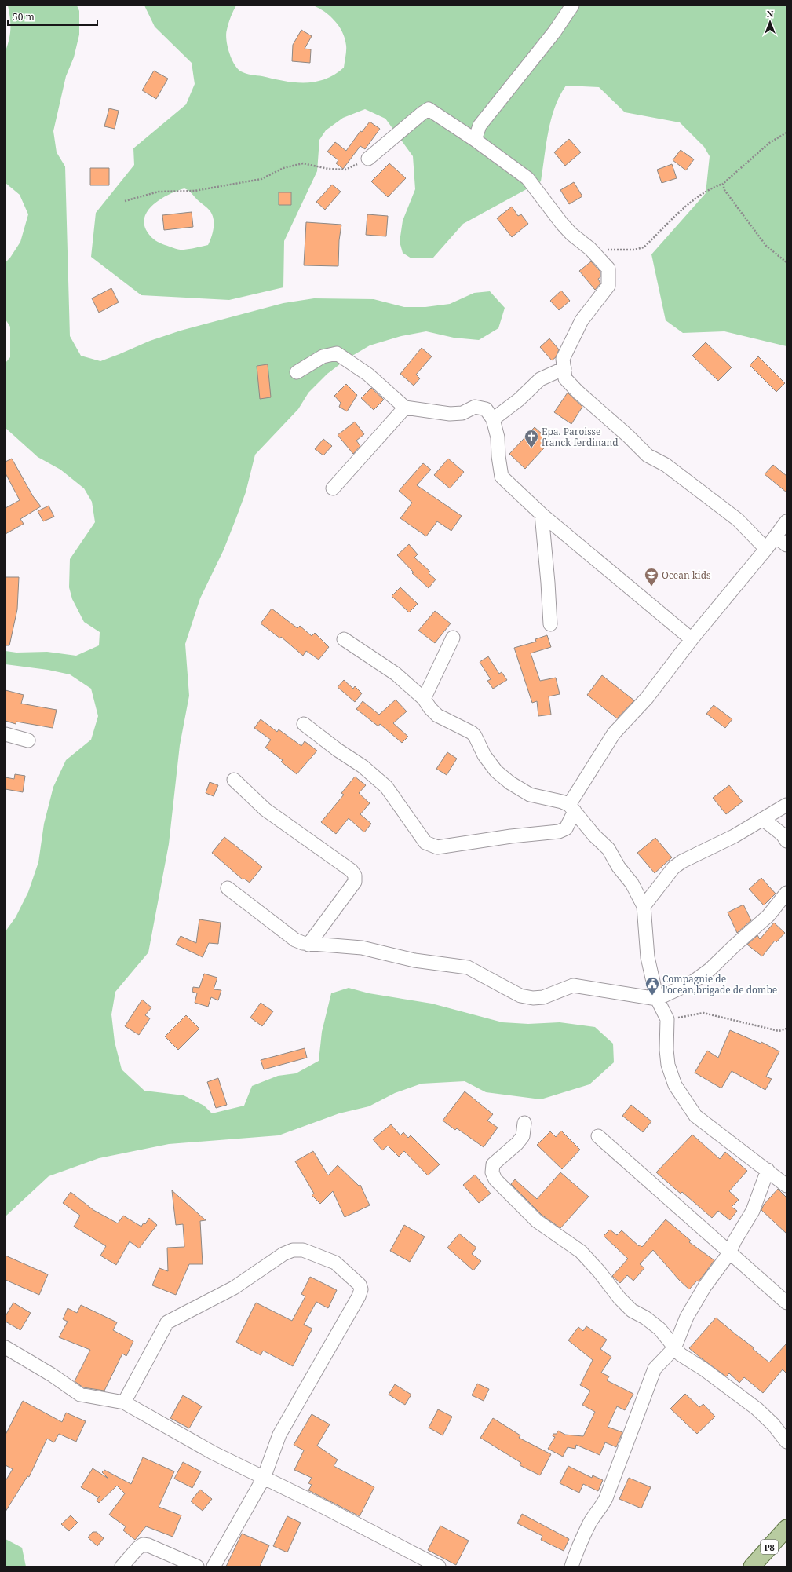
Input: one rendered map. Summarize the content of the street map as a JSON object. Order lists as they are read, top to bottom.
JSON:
{
  "streets": {
    "main road": ["P8"]
  },
  "places": {
    "church": ["Epa. Paroisse franck ferdinand"],
    "school or university": ["Ocean kids"],
    "public building": ["Compagnie de l'ocean,brigade de dombe"]
  },
  "scale_bar": "50 m",
  "north": "top"
}
